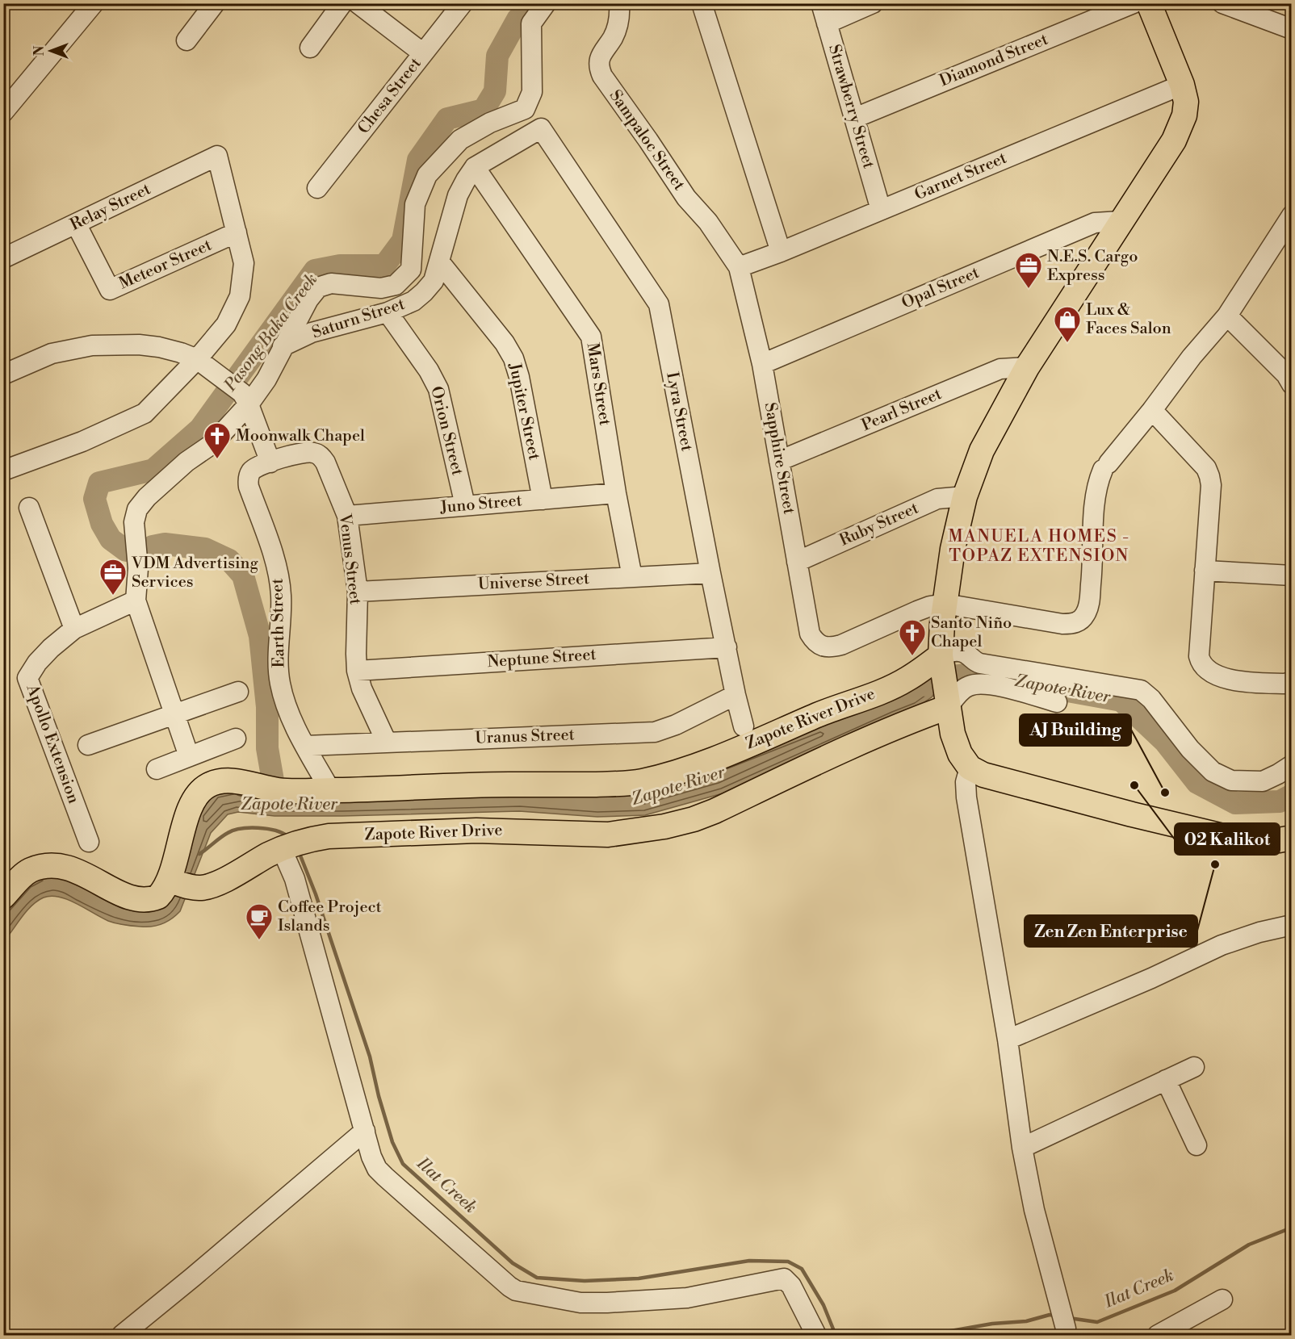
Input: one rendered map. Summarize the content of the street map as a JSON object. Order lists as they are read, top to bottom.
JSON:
{
  "streets": {
    "main road": ["Zapote River Drive"],
    "street": [
      "Diamond Street",
      "Chesa Street",
      "Strawberry Street",
      "Sampaloc Street",
      "Garnet Street",
      "Relay Street",
      "Meteor Street",
      "Opal Street",
      "Saturn Street",
      "Mars Street",
      "Pearl Street",
      "Jupiter Street",
      "Lyra Street",
      "Orion Street",
      "Sapphire Street",
      "Juno Street",
      "Ruby Street",
      "Venus Street",
      "Universe Street",
      "Earth Street",
      "Neptune Street",
      "Uranus Street",
      "Apollo Extension"
    ]
  },
  "crossings": [
    ["Diamond Street", "Strawberry Street"],
    ["Strawberry Street", "Garnet Street"],
    ["Sampaloc Street", "Garnet Street"],
    ["Sampaloc Street", "Sapphire Street"],
    ["Garnet Street", "Sapphire Street"],
    ["Relay Street", "Meteor Street"],
    ["Opal Street", "Sapphire Street"],
    ["Saturn Street", "Mars Street"],
    ["Saturn Street", "Jupiter Street"],
    ["Saturn Street", "Lyra Street"],
    ["Saturn Street", "Orion Street"],
    ["Mars Street", "Juno Street"],
    ["Mars Street", "Universe Street"],
    ["Pearl Street", "Sapphire Street"],
    ["Jupiter Street", "Juno Street"],
    ["Lyra Street", "Universe Street"],
    ["Lyra Street", "Neptune Street"],
    ["Lyra Street", "Uranus Street"],
    ["Orion Street", "Juno Street"],
    ["Sapphire Street", "Ruby Street"],
    ["Juno Street", "Venus Street"],
    ["Venus Street", "Universe Street"],
    ["Venus Street", "Earth Street"],
    ["Venus Street", "Neptune Street"],
    ["Venus Street", "Uranus Street"],
    ["Earth Street", "Zapote River Drive"],
    ["Earth Street", "Uranus Street"]
  ],
  "districts": ["MANUELA HOMES - TOPAZ EXTENSION"],
  "water": ["Pasong Baka Creek", "Zapote River", "Ilat Creek"],
  "places": {
    "office": ["N.E.S. Cargo Express", "VDM Advertising Services"],
    "shop": ["Lux & Faces Salon"],
    "church": ["Moonwalk Chapel", "Santo Niño Chapel"],
    "other": ["02 Kalikot", "AJ Building", "Zen Zen Enterprise"],
    "cafe": ["Coffee Project Islands"]
  },
  "north": "left"
}
